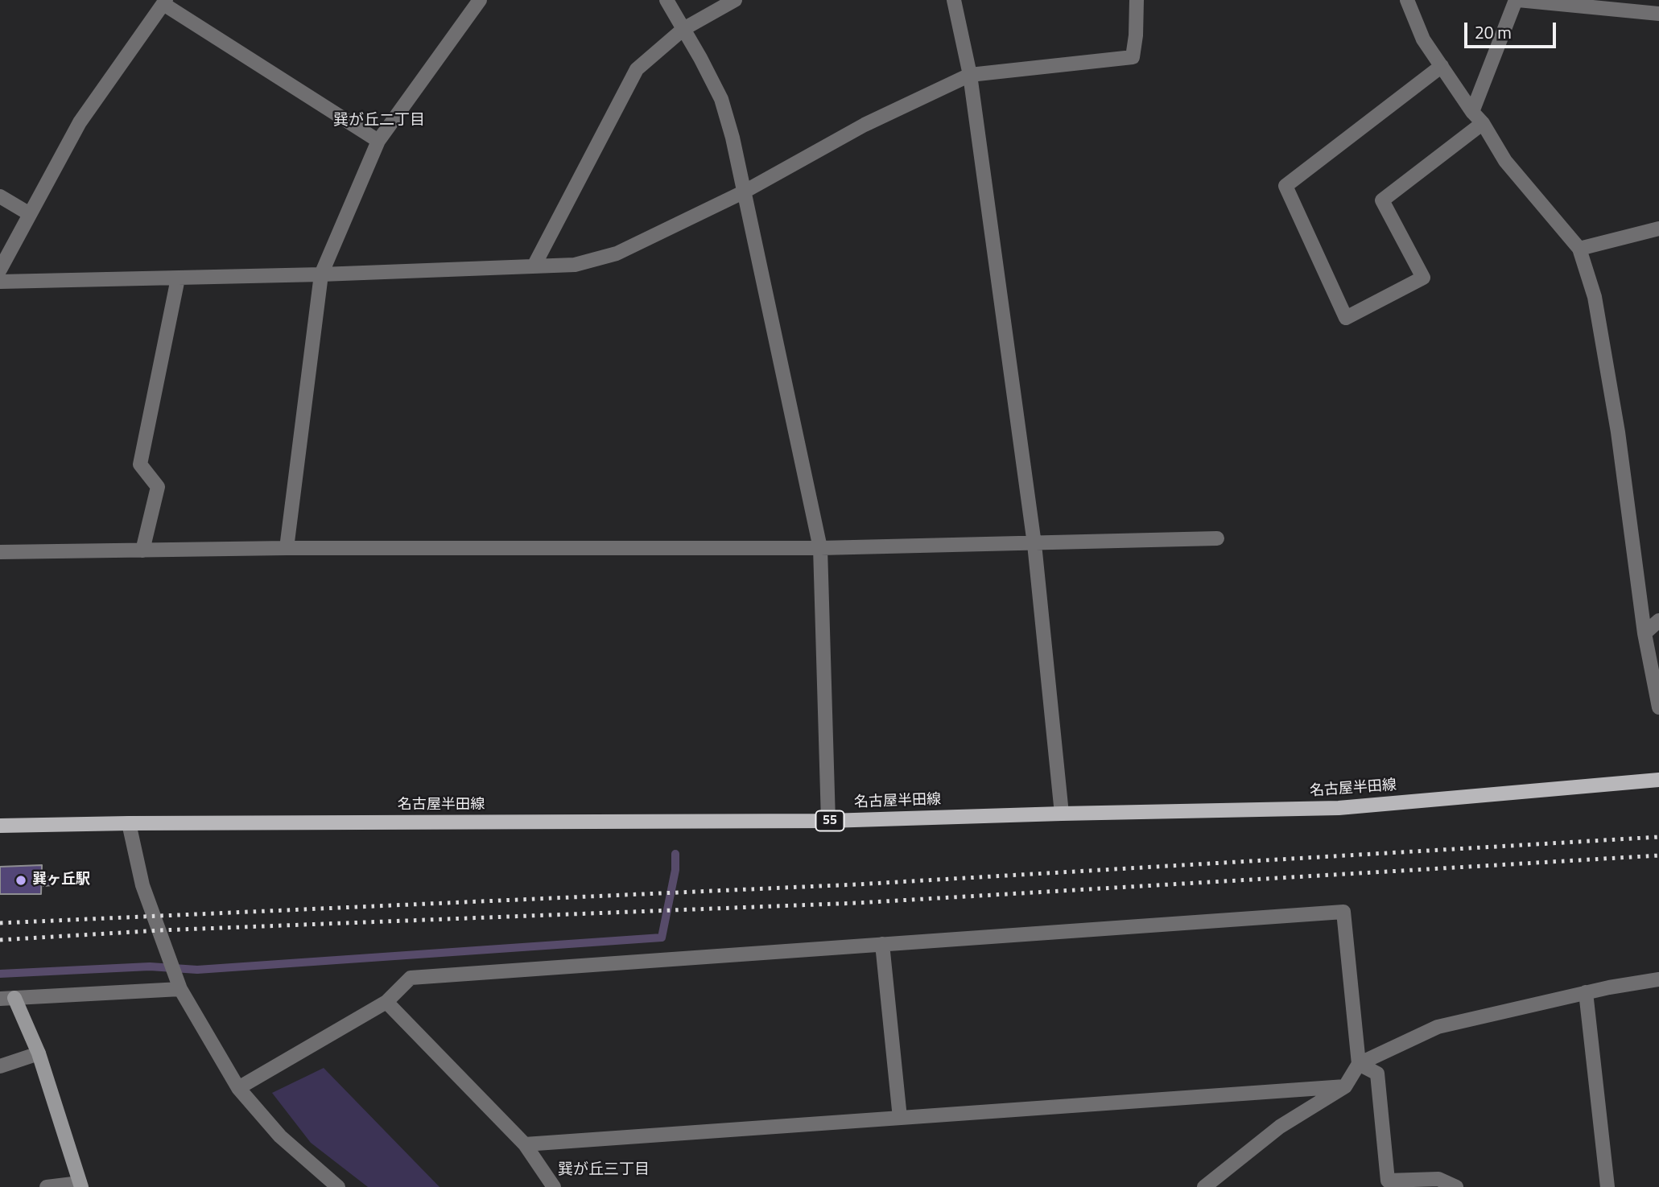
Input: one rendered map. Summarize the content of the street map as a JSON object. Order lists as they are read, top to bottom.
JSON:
{
  "streets": {
    "main road": ["名古屋半田線", "55"]
  },
  "districts": ["巽が丘二丁目", "巽が丘三丁目"],
  "places": ["巽ヶ丘駅"],
  "scale_bar": "20 m"
}
